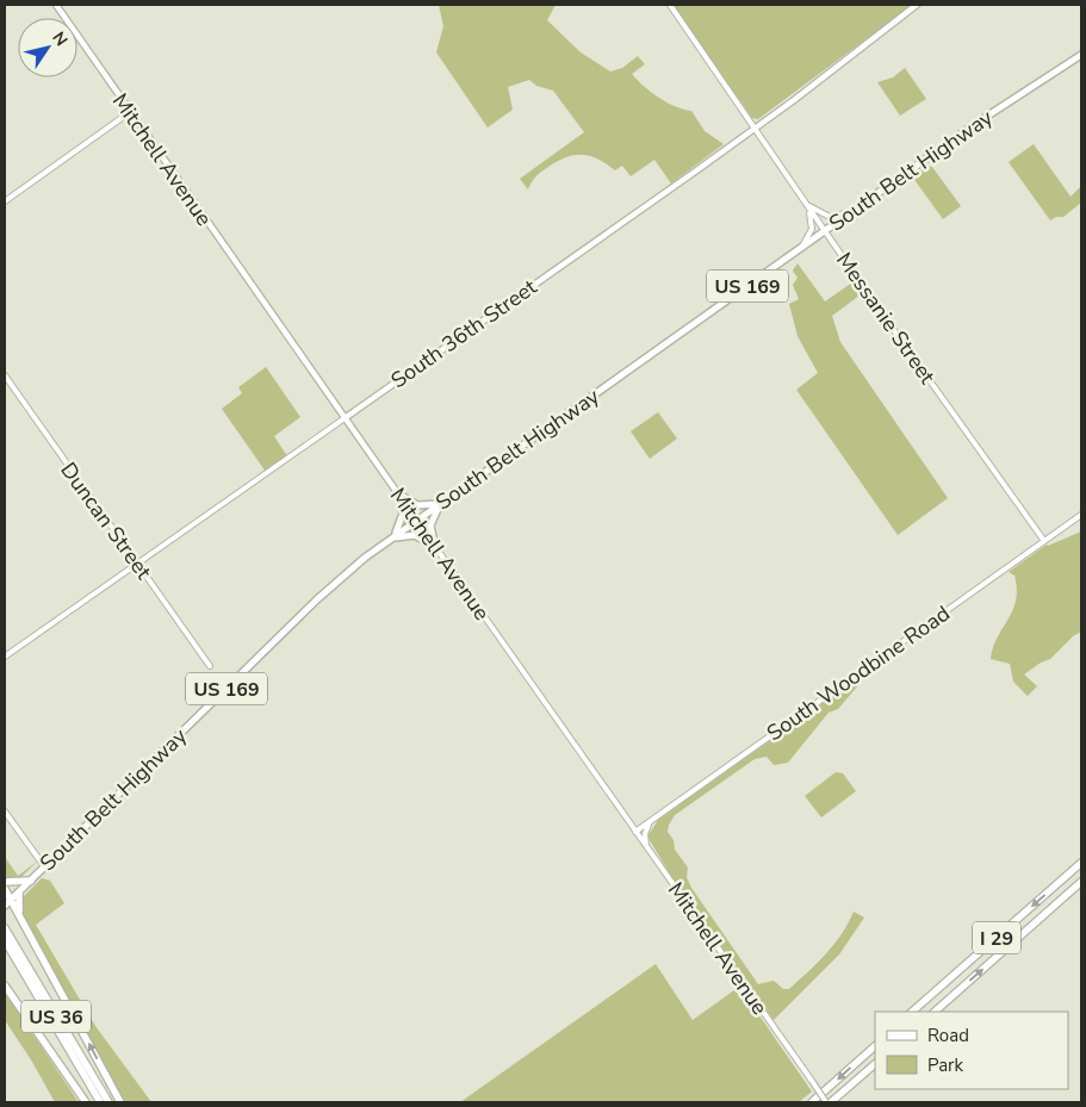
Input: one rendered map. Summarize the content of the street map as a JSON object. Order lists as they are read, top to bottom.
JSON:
{
  "streets": {
    "highway": ["I 29", "US 36"],
    "main road": [
      "Mitchell Avenue",
      "South Belt Highway",
      "US 169",
      "South 36th Street"
    ],
    "street": ["Messanie Street", "Duncan Street", "South Woodbine Road"]
  },
  "crossings": [
    ["Mitchell Avenue", "South Belt Highway"],
    ["Mitchell Avenue", "South 36th Street"],
    ["Mitchell Avenue", "South Woodbine Road"],
    ["South Belt Highway", "Messanie Street"],
    ["Messanie Street", "South 36th Street"],
    ["Messanie Street", "South Woodbine Road"],
    ["South 36th Street", "Duncan Street"]
  ],
  "legend": ["Road", "Park"],
  "north": "top right"
}
